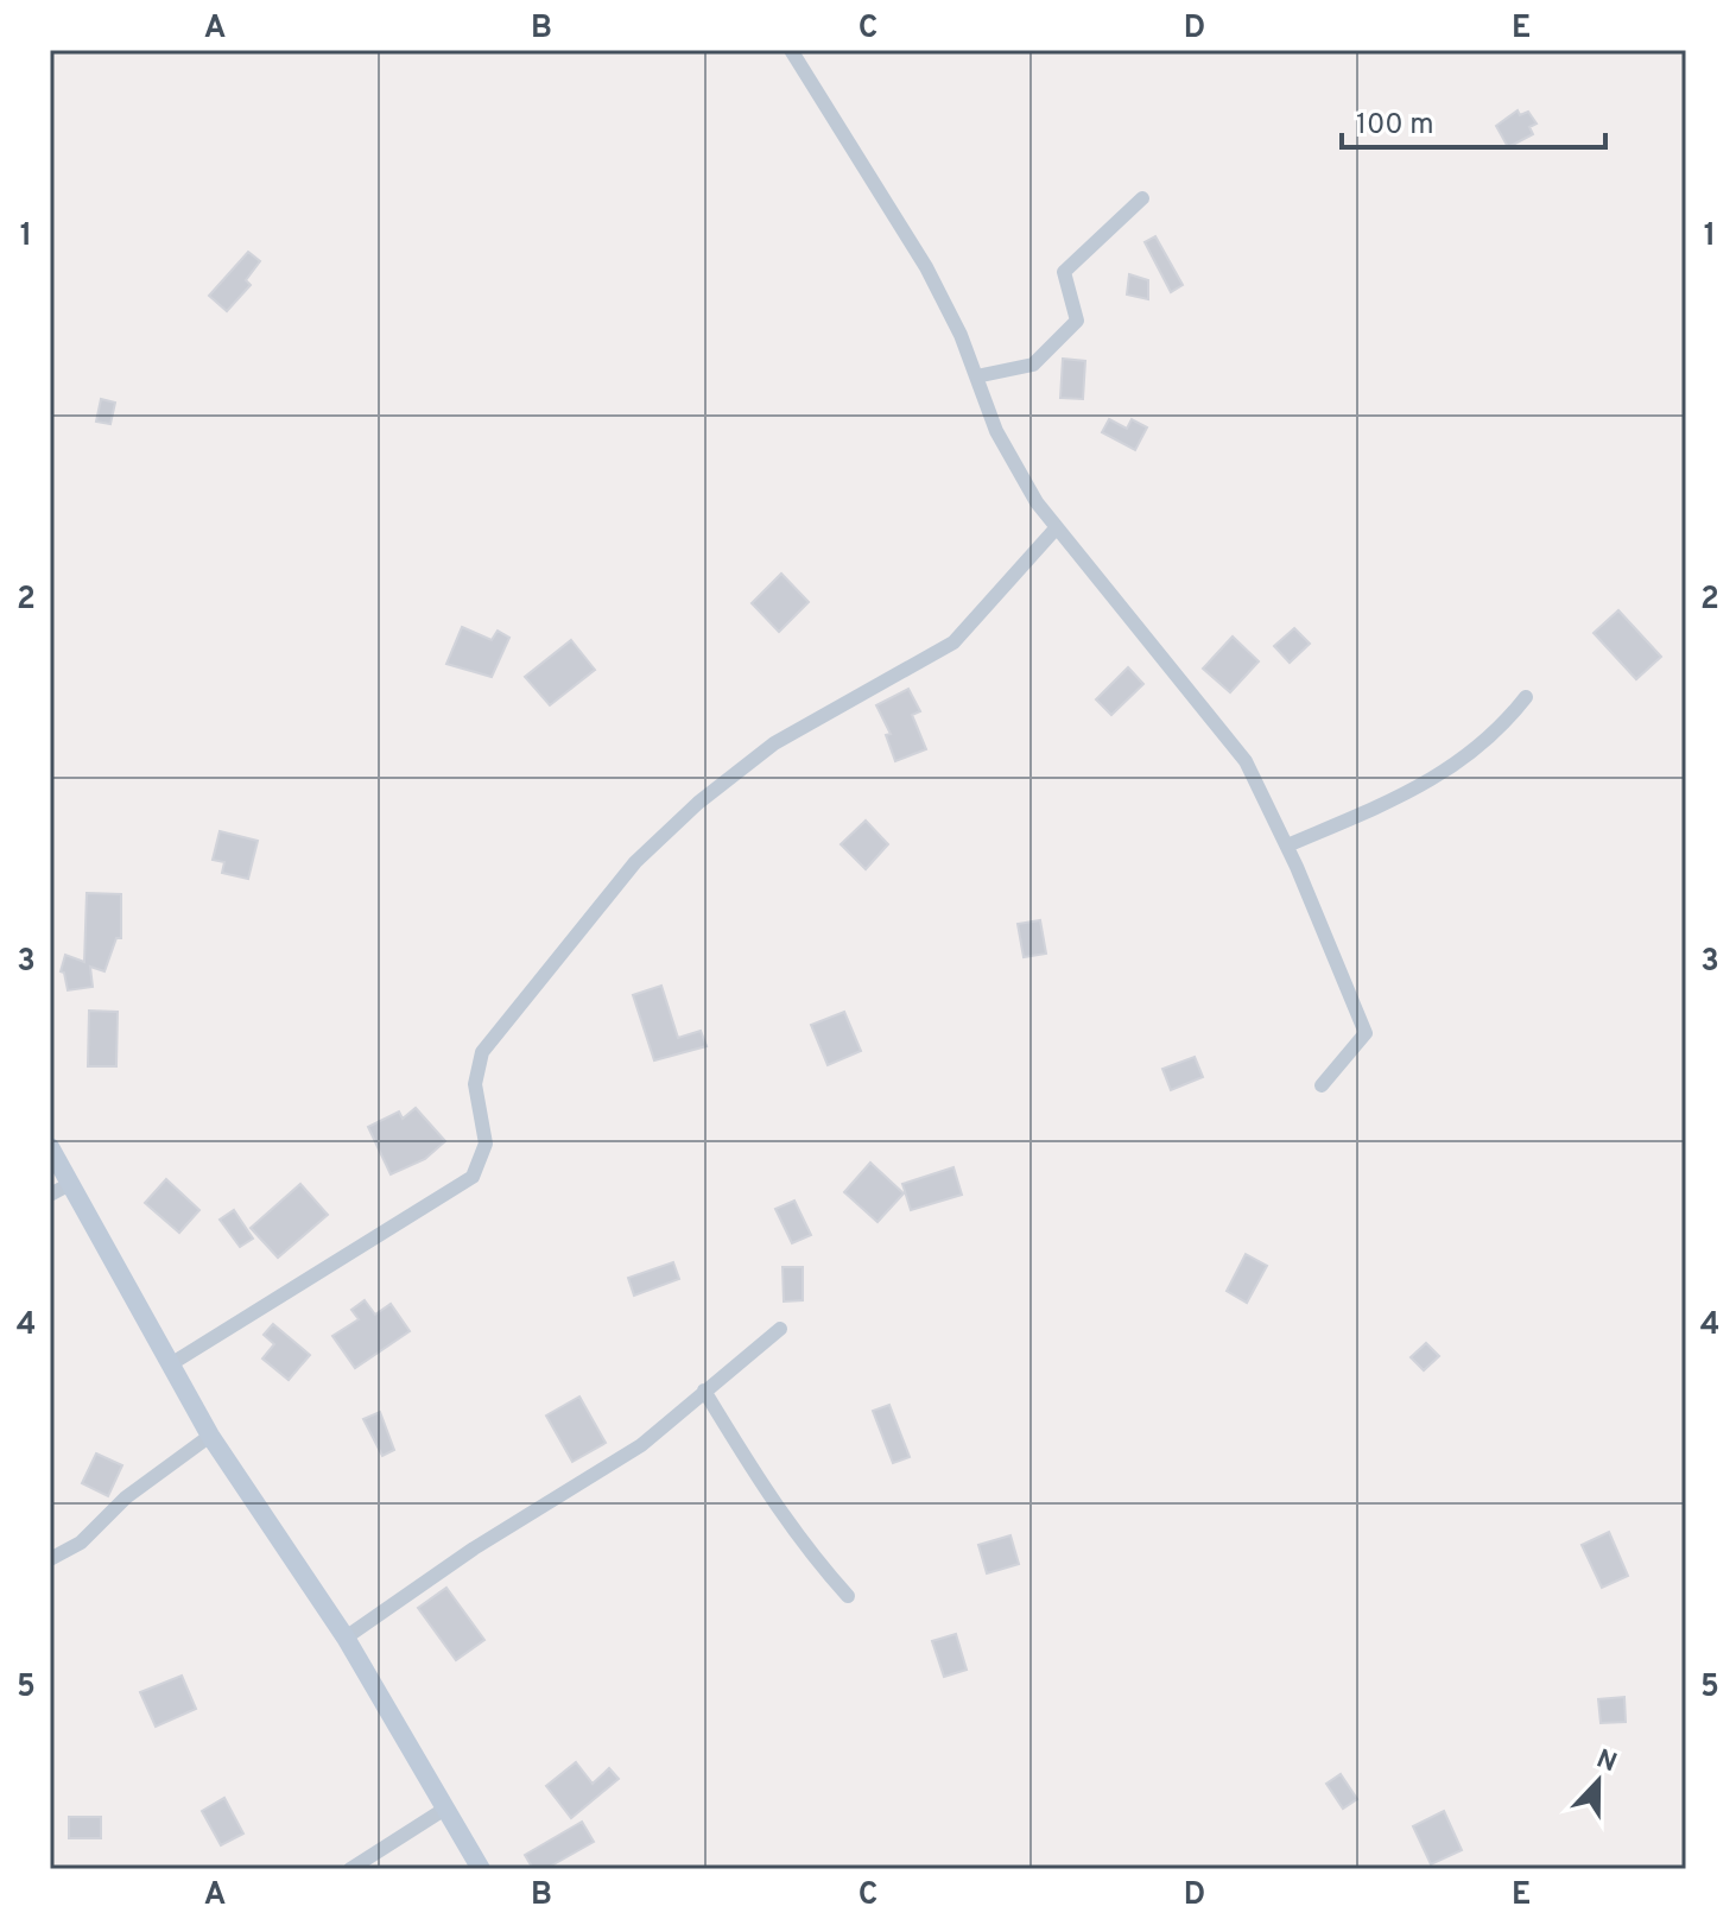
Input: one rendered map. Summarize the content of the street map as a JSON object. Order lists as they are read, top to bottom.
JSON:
{
  "scale_bar": "100 m",
  "north": "top",
  "grid": {
    "columns": [
      "A",
      "B",
      "C",
      "D",
      "E"
    ],
    "rows": [
      "1",
      "2",
      "3",
      "4",
      "5"
    ]
  }
}
